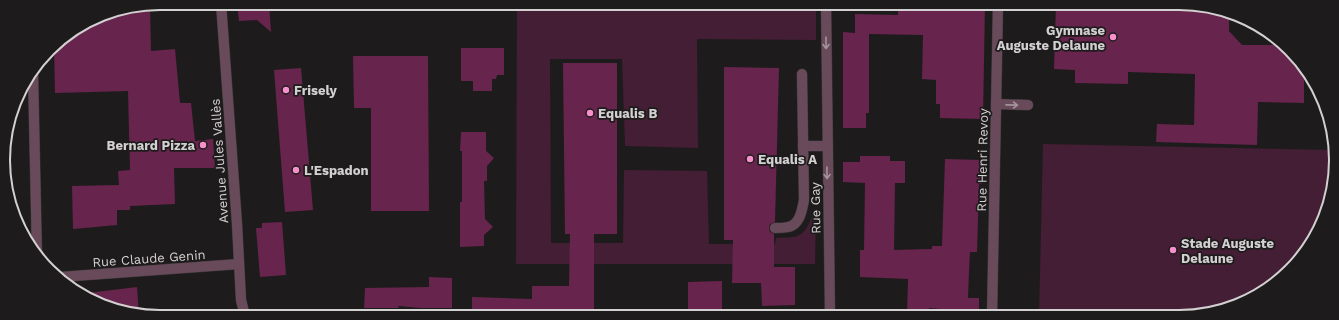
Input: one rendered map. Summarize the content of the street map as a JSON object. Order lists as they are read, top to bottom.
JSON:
{
  "streets": {
    "street": [
      "Rue Henri Revoy",
      "Avenue Jules Vallès",
      "Rue Gay",
      "Rue Claude Genin"
    ]
  },
  "crossings": [
    ["Avenue Jules Vallès", "Rue Claude Genin"]
  ],
  "one_way": ["Rue Gay"],
  "places": [
    "Gymnase Auguste Delaune",
    "Frisely",
    "Equalis B",
    "Bernard Pizza",
    "Equalis A",
    "L'Espadon",
    "Stade Auguste Delaune"
  ]
}
